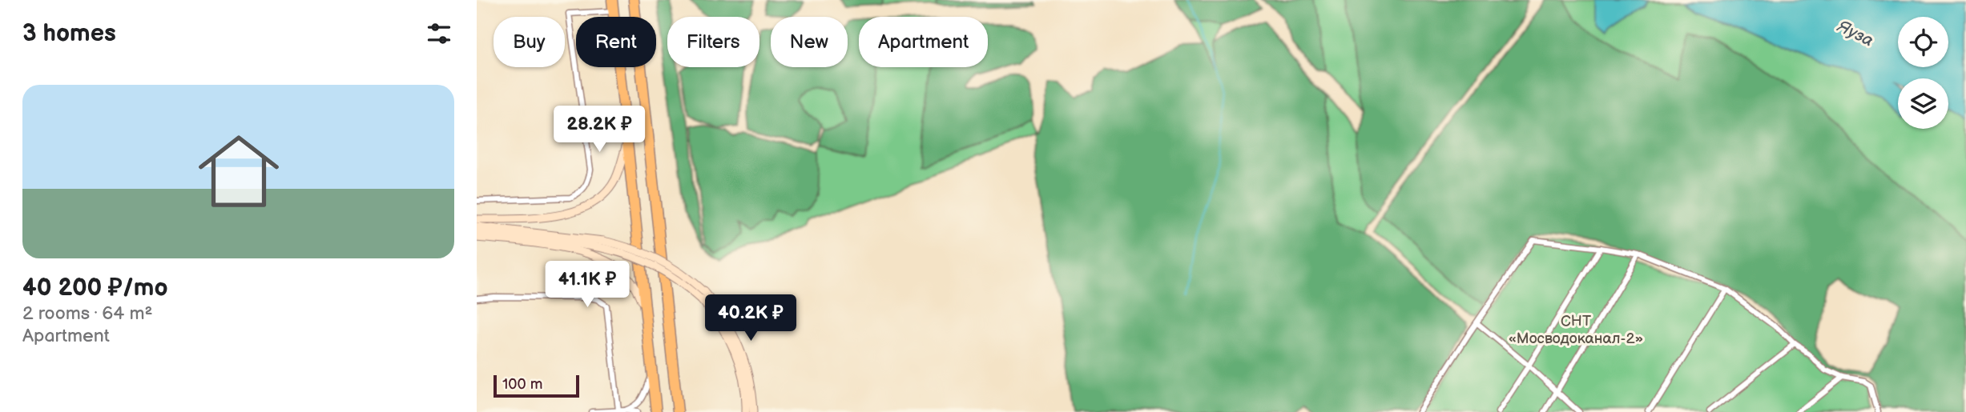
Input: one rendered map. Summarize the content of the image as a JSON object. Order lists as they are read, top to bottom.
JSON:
{
  "water": ["Яуза"],
  "parks": ["СНТ «Мосводоканал-2»"],
  "scale_bar": "100 m",
  "page": {
    "heading": "3 homes",
    "chip": [
      "Buy",
      "Rent",
      "Filters",
      "New",
      "Apartment"
    ],
    "list": [
      {
        "name": "40 200 ₽/mo",
        "note": "2 rooms · 64 m² · Apartment"
      }
    ],
    "price": ["28.2K ₽", "41.1K ₽", "40.2K ₽"],
    "scale": "100 m"
  }
}
